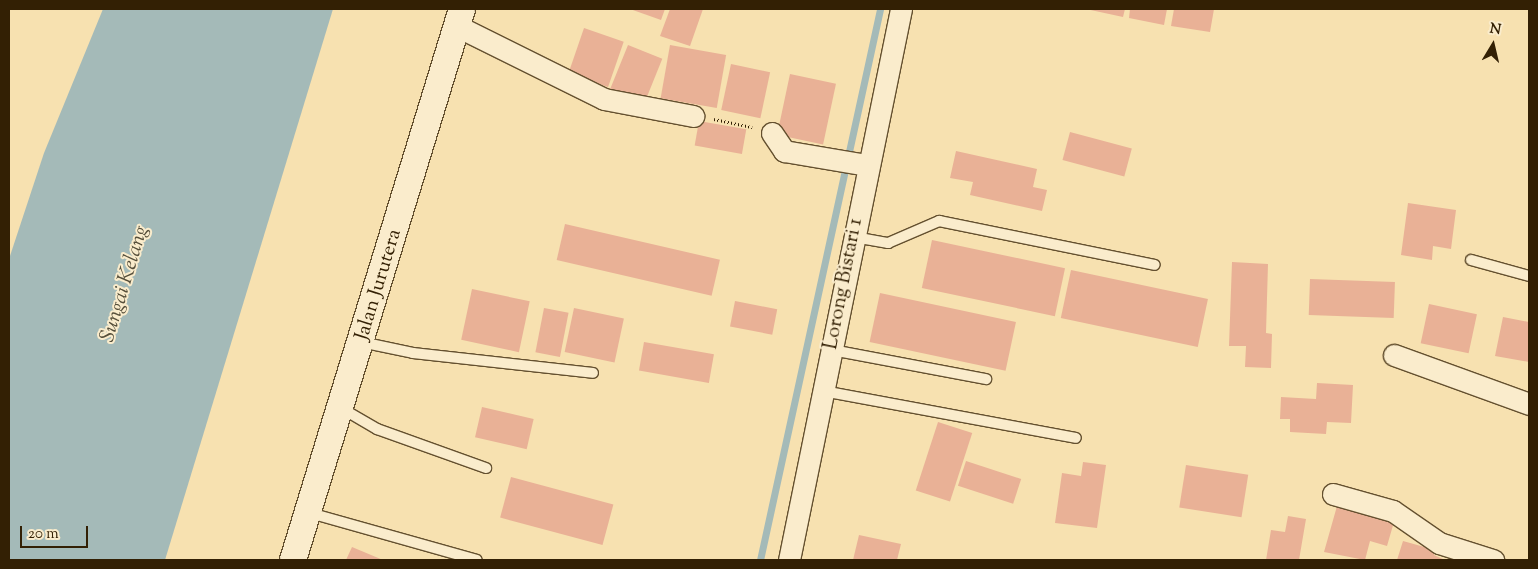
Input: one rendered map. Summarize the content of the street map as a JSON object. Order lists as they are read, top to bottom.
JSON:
{
  "streets": {
    "street": ["Lorong Bistari 1", "Jalan Jurutera"]
  },
  "water": ["Sungai Kelang"],
  "scale_bar": "20 m",
  "north": "top"
}
